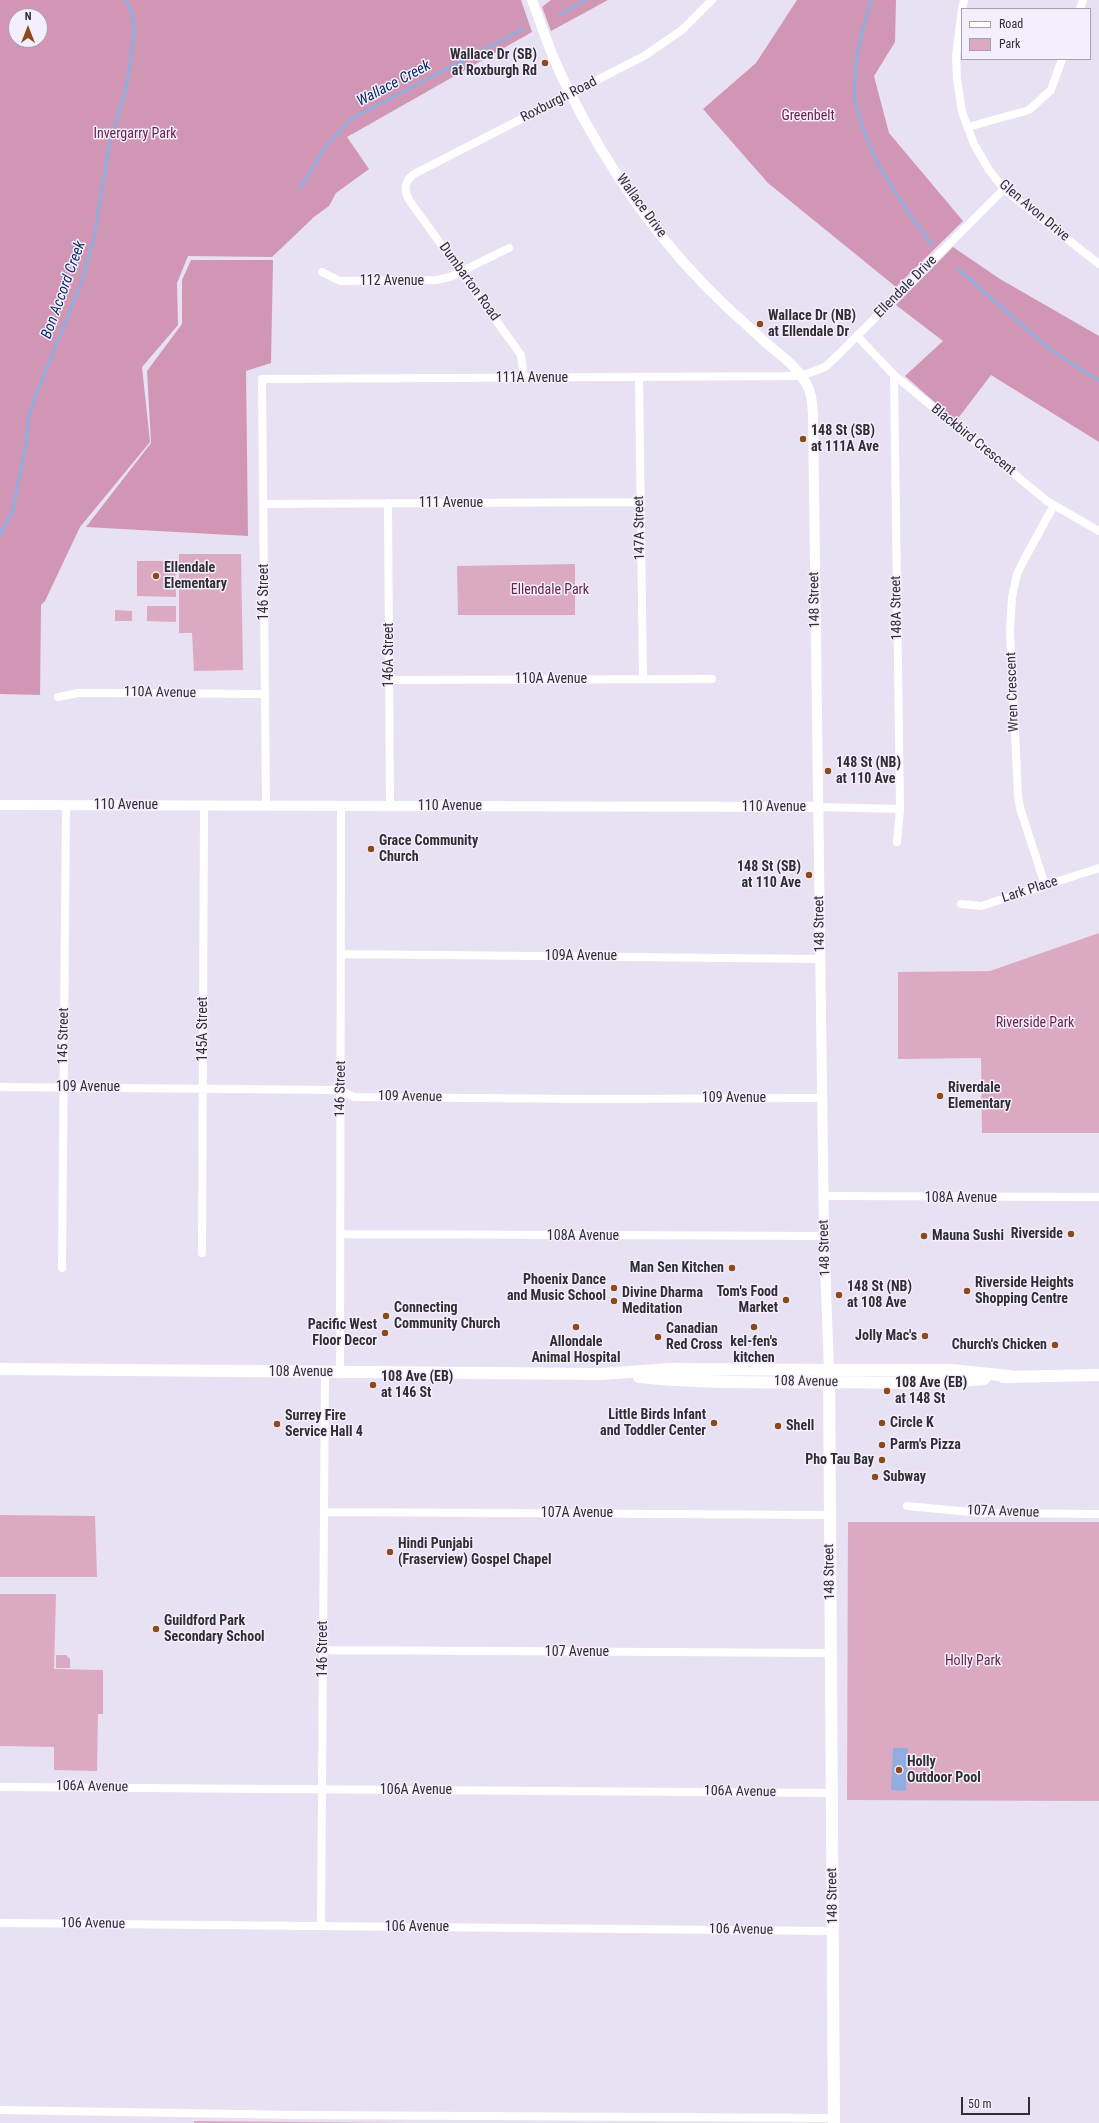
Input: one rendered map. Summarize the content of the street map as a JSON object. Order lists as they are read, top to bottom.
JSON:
{
  "streets": {
    "main road": ["148 Street", "108 Avenue"],
    "street": [
      "Roxburgh Road",
      "Wallace Drive",
      "Glen Avon Drive",
      "112 Avenue",
      "Dumbarton Road",
      "Ellendale Drive",
      "111A Avenue",
      "Blackbird Crescent",
      "111 Avenue",
      "147A Street",
      "146 Street",
      "148A Street",
      "146A Street",
      "110A Avenue",
      "Wren Crescent",
      "110 Avenue",
      "Lark Place",
      "109A Avenue",
      "145A Street",
      "145 Street",
      "109 Avenue",
      "108A Avenue",
      "107A Avenue",
      "107 Avenue",
      "106A Avenue",
      "106 Avenue"
    ]
  },
  "crossings": [
    ["Roxburgh Road", "Wallace Drive"],
    ["Roxburgh Road", "Dumbarton Road"],
    ["Wallace Drive", "Ellendale Drive"],
    ["Wallace Drive", "111A Avenue"],
    ["Wallace Drive", "148 Street"],
    ["Glen Avon Drive", "Ellendale Drive"],
    ["112 Avenue", "Dumbarton Road"],
    ["Dumbarton Road", "111A Avenue"],
    ["Ellendale Drive", "111A Avenue"],
    ["Ellendale Drive", "Blackbird Crescent"],
    ["Ellendale Drive", "148 Street"],
    ["111A Avenue", "147A Street"],
    ["111A Avenue", "146 Street"],
    ["111A Avenue", "148 Street"],
    ["Blackbird Crescent", "148A Street"],
    ["Blackbird Crescent", "Wren Crescent"],
    ["111 Avenue", "147A Street"],
    ["111 Avenue", "146 Street"],
    ["111 Avenue", "146A Street"],
    ["147A Street", "110A Avenue"],
    ["146 Street", "110A Avenue"],
    ["146 Street", "110 Avenue"],
    ["146 Street", "109A Avenue"],
    ["146 Street", "109 Avenue"],
    ["146 Street", "108A Avenue"],
    ["146 Street", "108 Avenue"],
    ["146 Street", "107A Avenue"],
    ["146 Street", "107 Avenue"],
    ["146 Street", "106A Avenue"],
    ["146 Street", "106 Avenue"],
    ["148 Street", "110 Avenue"],
    ["148 Street", "109A Avenue"],
    ["148 Street", "109 Avenue"],
    ["148 Street", "108A Avenue"],
    ["148 Street", "108 Avenue"],
    ["148 Street", "107A Avenue"],
    ["148 Street", "107 Avenue"],
    ["148 Street", "106A Avenue"],
    ["148 Street", "106 Avenue"],
    ["148A Street", "110 Avenue"],
    ["146A Street", "110A Avenue"],
    ["146A Street", "110 Avenue"],
    ["Wren Crescent", "Lark Place"],
    ["110 Avenue", "145A Street"],
    ["110 Avenue", "145 Street"],
    ["145A Street", "109 Avenue"],
    ["145 Street", "109 Avenue"]
  ],
  "water": ["Wallace Creek", "Bon Accord Creek"],
  "parks": [
    "Greenbelt",
    "Invergarry Park",
    "Ellendale Park",
    "Riverside Park",
    "Holly Park"
  ],
  "places": [
    "Wallace Dr (SB) at Roxburgh Rd",
    "Wallace Dr (NB) at Ellendale Dr",
    "148 St (SB) at 111A Ave",
    "Ellendale Elementary",
    "148 St (NB) at 110 Ave",
    "Grace Community Church",
    "148 St (SB) at 110 Ave",
    "Riverdale Elementary",
    "Riverside",
    "Mauna Sushi",
    "Man Sen Kitchen",
    "Phoenix Dance and Music School",
    "Riverside Heights Shopping Centre",
    "148 St (NB) at 108 Ave",
    "Tom's Food Market",
    "Divine Dharma Meditation",
    "Connecting Community Church",
    "Allondale Animal Hospital",
    "kel-fen's kitchen",
    "Pacific West Floor Decor",
    "Jolly Mac's",
    "Canadian Red Cross",
    "Church's Chicken",
    "108 Ave (EB) at 146 St",
    "108 Ave (EB) at 148 St",
    "Little Birds Infant and Toddler Center",
    "Circle K",
    "Surrey Fire Service Hall 4",
    "Shell",
    "Parm's Pizza",
    "Pho Tau Bay",
    "Subway",
    "Hindi Punjabi (Fraserview) Gospel Chapel",
    "Guildford Park Secondary School",
    "Holly Outdoor Pool"
  ],
  "legend": ["Road", "Park"],
  "scale_bar": "50 m",
  "north": "top"
}
